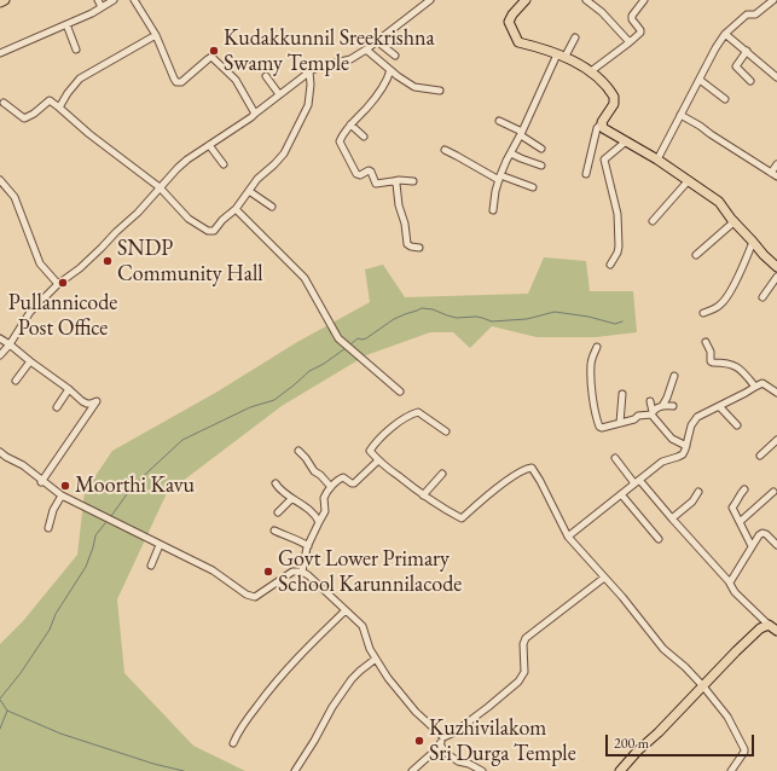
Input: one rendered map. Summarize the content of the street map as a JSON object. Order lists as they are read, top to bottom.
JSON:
{
  "places": [
    "Kudakkunnil Sreekrishna Swamy Temple",
    "SNDP Community Hall",
    "Pullannicode Post Office",
    "Moorthi Kavu",
    "Govt Lower Primary School Karunnilacode",
    "Kuzhivilakom Sri Durga Temple"
  ],
  "scale_bar": "200 m"
}
